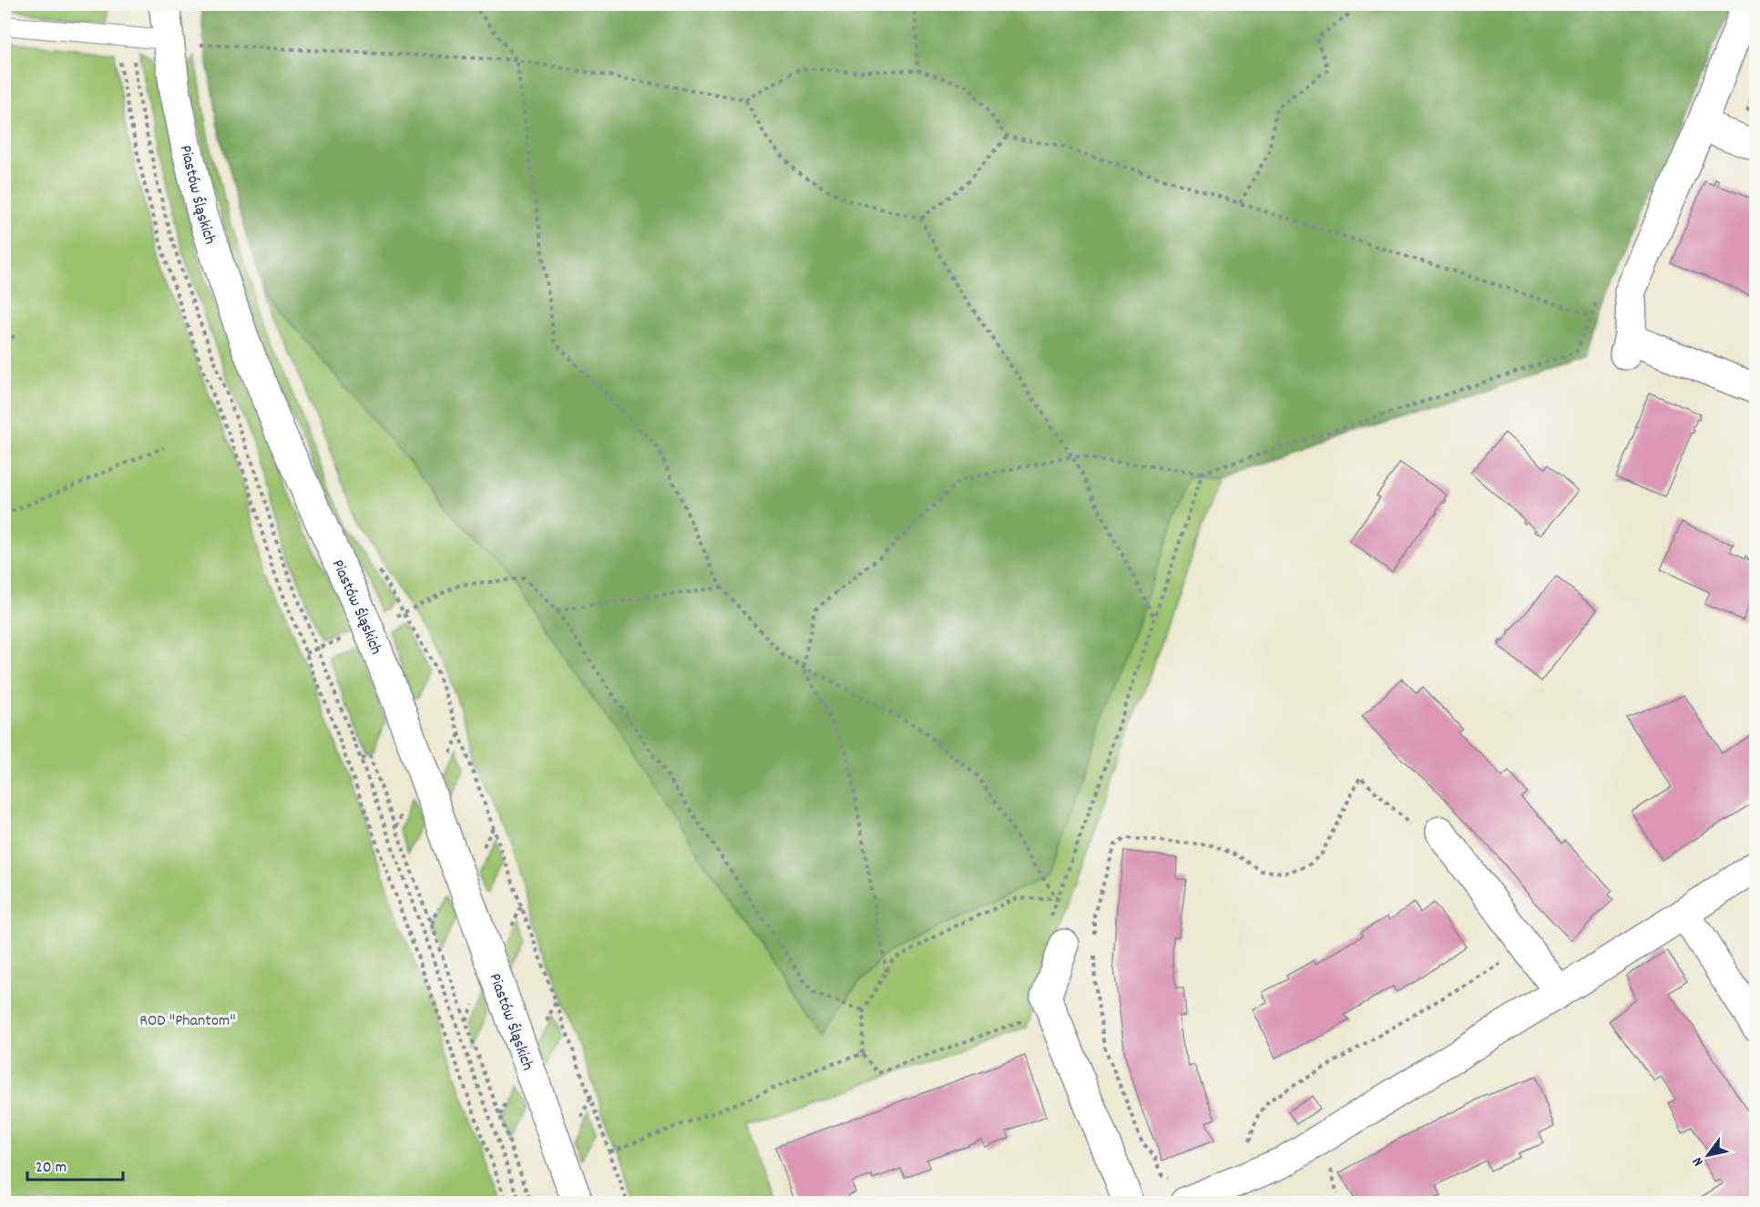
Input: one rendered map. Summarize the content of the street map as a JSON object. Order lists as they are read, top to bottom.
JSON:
{
  "streets": {
    "street": ["Piastów Śląskich"]
  },
  "parks": ["ROD \"Phantom\""],
  "scale_bar": "20 m",
  "north": "bottom left"
}
